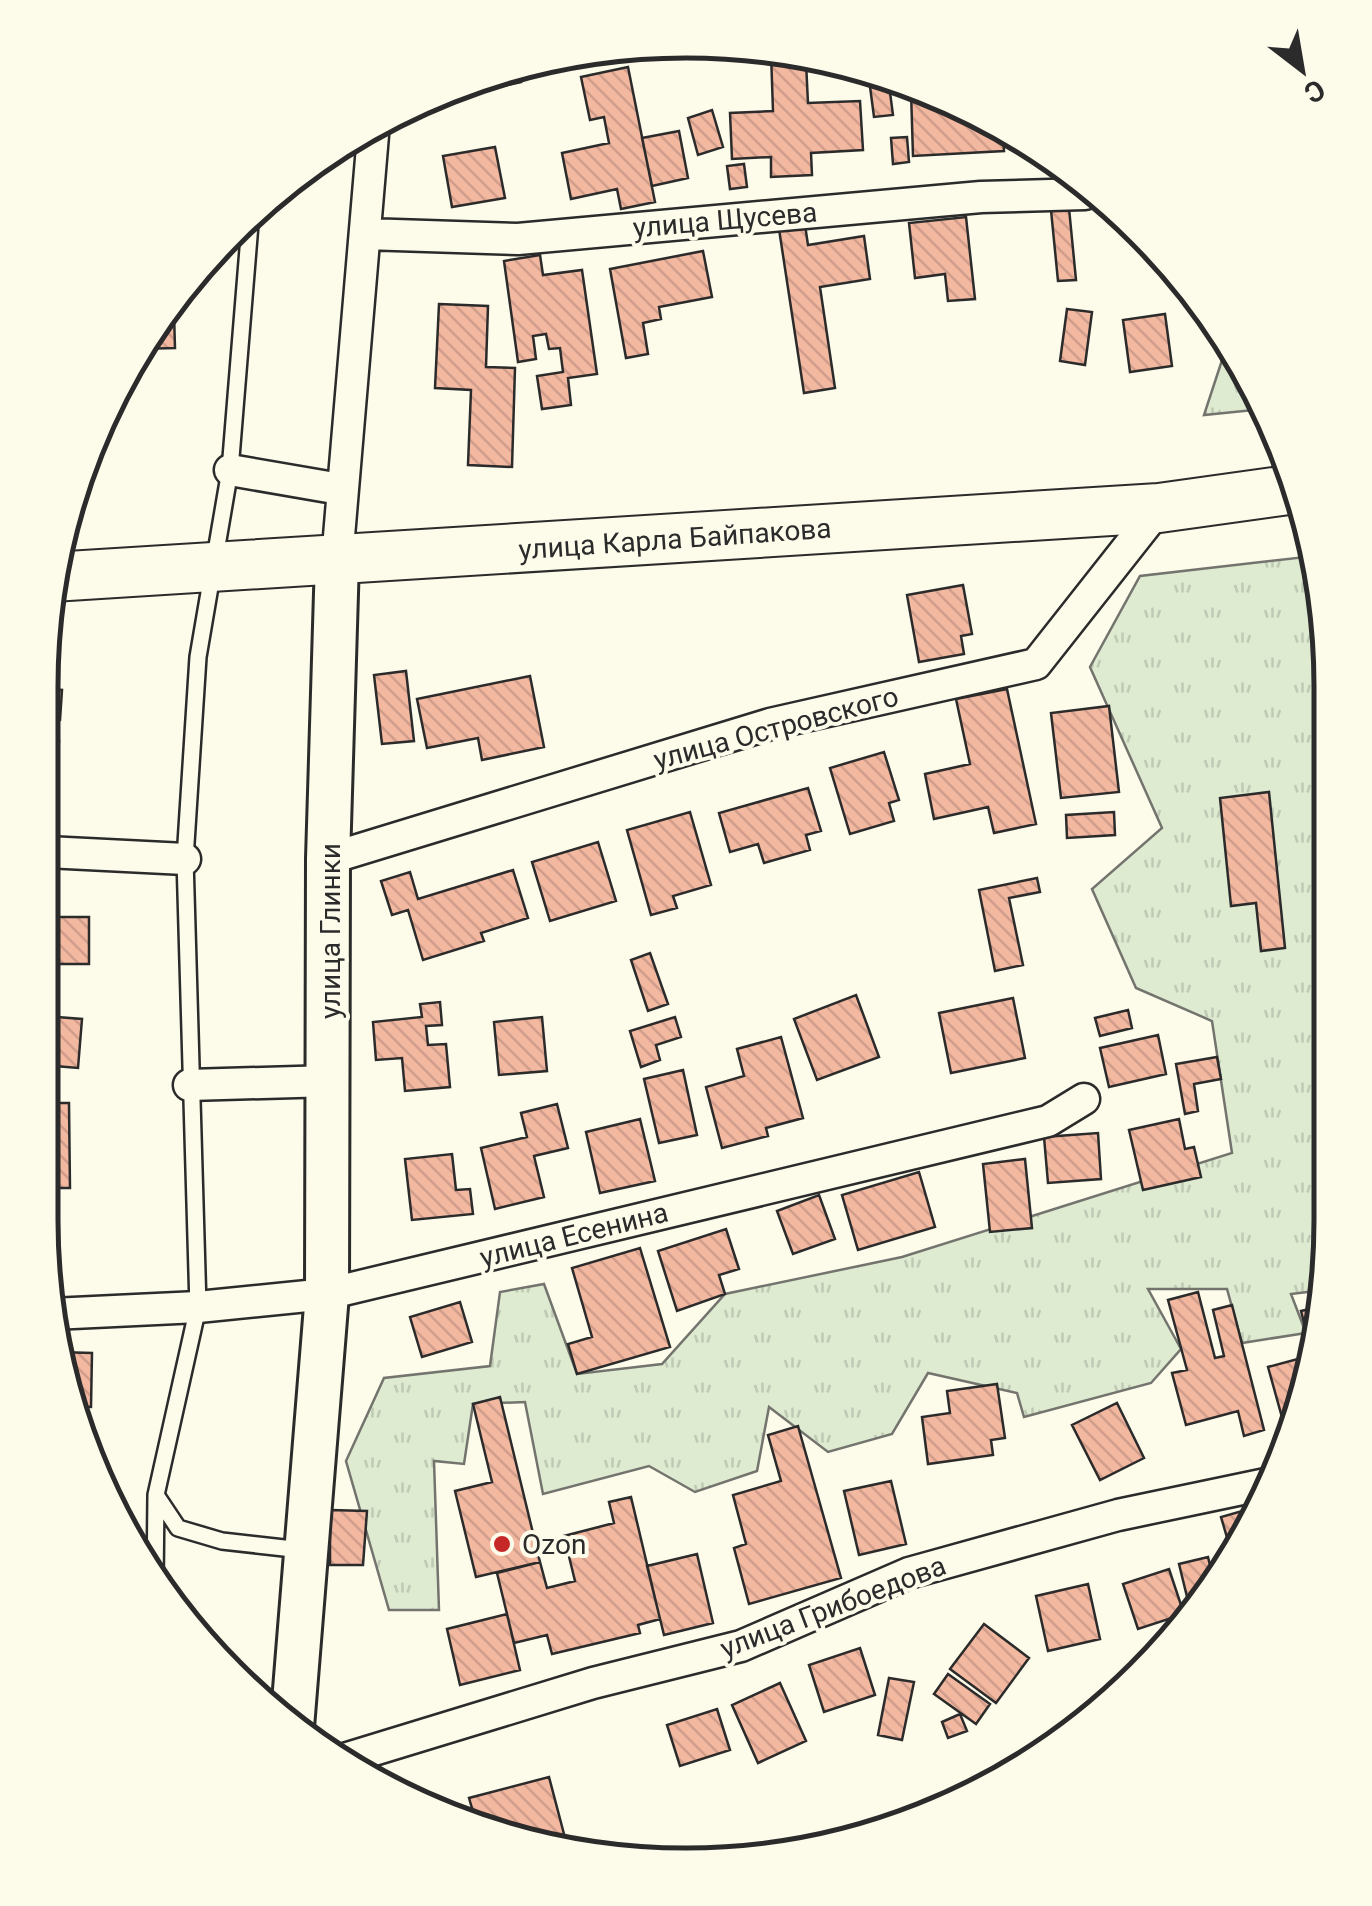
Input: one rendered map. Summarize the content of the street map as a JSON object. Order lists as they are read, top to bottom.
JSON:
{
  "streets": {
    "main road": ["улица Карла Байпакова", "улица Глинки"],
    "street": [
      "улица Щусева",
      "улица Островского",
      "улица Есенина",
      "улица Грибоедова"
    ]
  },
  "crossings": [
    ["улица Щусева", "улица Глинки"],
    ["улица Карла Байпакова", "улица Островского"],
    ["улица Карла Байпакова", "улица Глинки"],
    ["улица Островского", "улица Глинки"],
    ["улица Глинки", "улица Есенина"]
  ],
  "places": ["Ozon"],
  "north": "bottom right"
}
